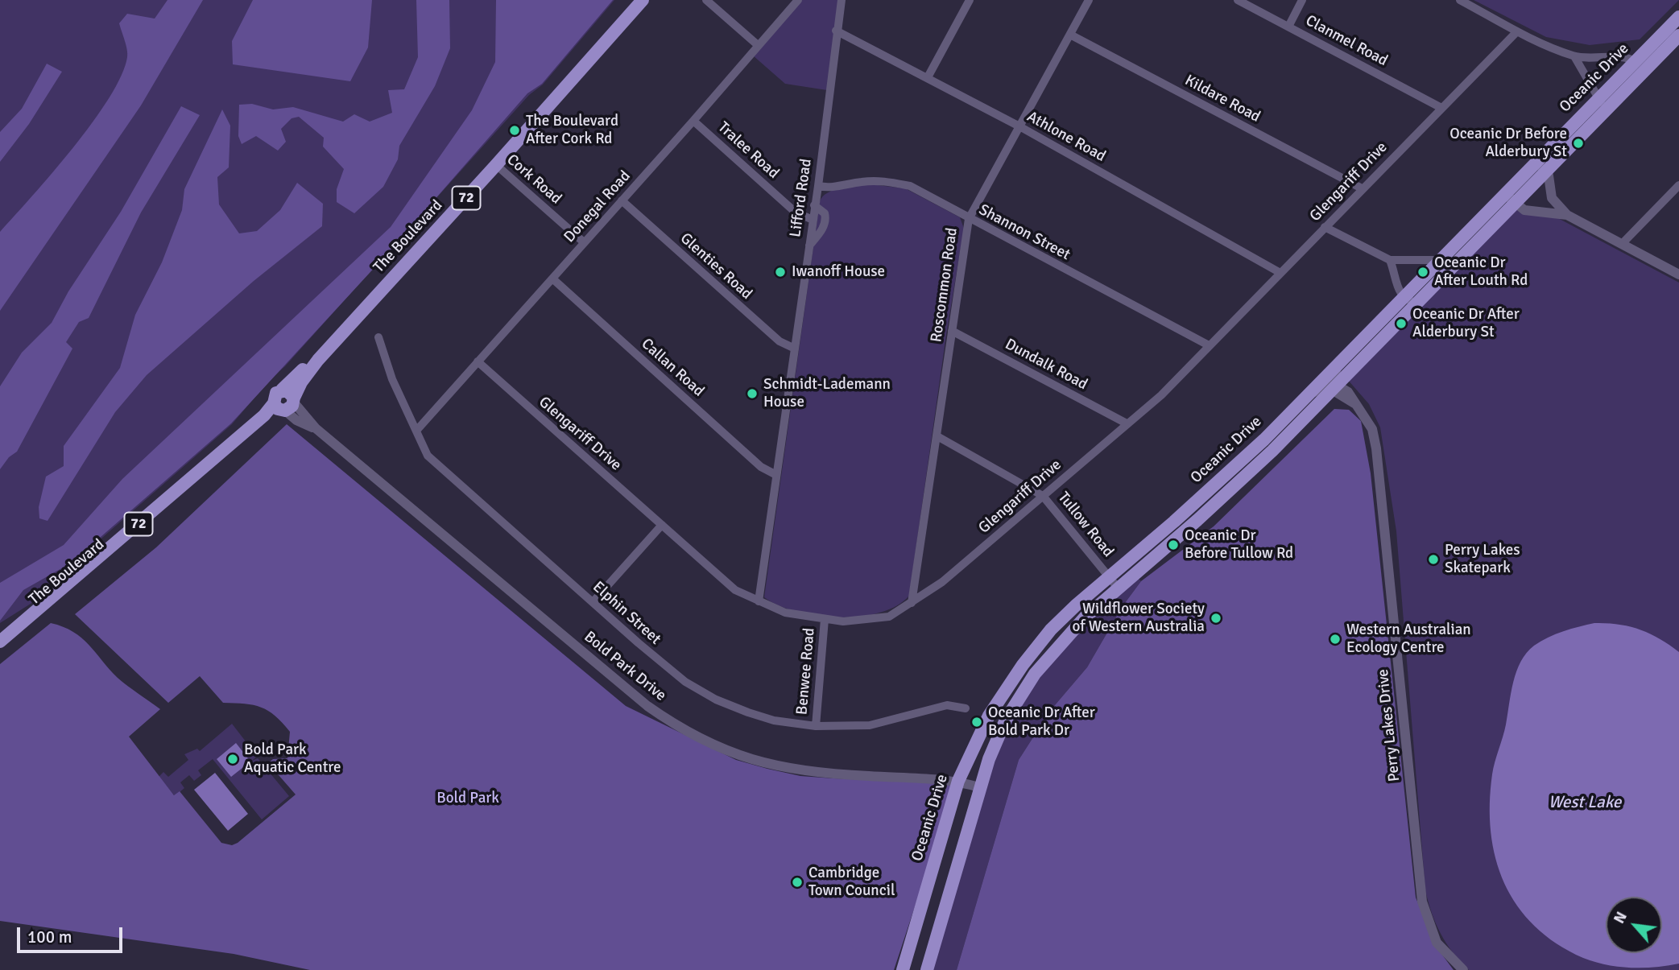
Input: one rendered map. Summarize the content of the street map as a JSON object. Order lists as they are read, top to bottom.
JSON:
{
  "streets": {
    "main road": ["Oceanic Drive", "72", "The Boulevard"],
    "street": [
      "Clanmel Road",
      "Kildare Road",
      "Athlone Road",
      "Tralee Road",
      "Cork Road",
      "Glengariff Drive",
      "Lifford Road",
      "Donegal Road",
      "Shannon Street",
      "Glenties Road",
      "Roscommon Road",
      "Dundalk Road",
      "Callan Road",
      "Tullow Road",
      "Elphin Street",
      "Bold Park Drive",
      "Benwee Road",
      "Perry Lakes Drive"
    ]
  },
  "crossings": [
    ["Clanmel Road", "Glengariff Drive"],
    ["Oceanic Drive", "Tullow Road"],
    ["Oceanic Drive", "Bold Park Drive"],
    ["Oceanic Drive", "Perry Lakes Drive"],
    ["Kildare Road", "Glengariff Drive"],
    ["Kildare Road", "Roscommon Road"],
    ["Athlone Road", "Glengariff Drive"],
    ["Athlone Road", "Lifford Road"],
    ["Athlone Road", "Roscommon Road"],
    ["Tralee Road", "Lifford Road"],
    ["Tralee Road", "Donegal Road"],
    ["Cork Road", "Donegal Road"],
    ["Cork Road", "The Boulevard"],
    ["Glengariff Drive", "Lifford Road"],
    ["Glengariff Drive", "Donegal Road"],
    ["Glengariff Drive", "Shannon Street"],
    ["Glengariff Drive", "Roscommon Road"],
    ["Glengariff Drive", "Dundalk Road"],
    ["Glengariff Drive", "Tullow Road"],
    ["Glengariff Drive", "Benwee Road"],
    ["Lifford Road", "Shannon Street"],
    ["Lifford Road", "Glenties Road"],
    ["Lifford Road", "Callan Road"],
    ["Donegal Road", "Glenties Road"],
    ["Donegal Road", "Callan Road"],
    ["Donegal Road", "Elphin Street"],
    ["Shannon Street", "Roscommon Road"],
    ["The Boulevard", "Bold Park Drive"],
    ["Roscommon Road", "Dundalk Road"],
    ["Roscommon Road", "Tullow Road"],
    ["Elphin Street", "Benwee Road"]
  ],
  "water": ["West Lake"],
  "parks": ["Bold Park"],
  "places": [
    "The Boulevard After Cork Rd",
    "Oceanic Dr Before Alderbury St",
    "Iwanoff House",
    "Oceanic Dr After Louth Rd",
    "Oceanic Dr After Alderbury St",
    "Schmidt-Lademann House",
    "Oceanic Dr Before Tullow Rd",
    "Perry Lakes Skatepark",
    "Wildflower Society of Western Australia",
    "Western Australian Ecology Centre",
    "Oceanic Dr After Bold Park Dr",
    "Bold Park Aquatic Centre",
    "Cambridge Town Council"
  ],
  "scale_bar": "100 m",
  "north": "top left"
}
